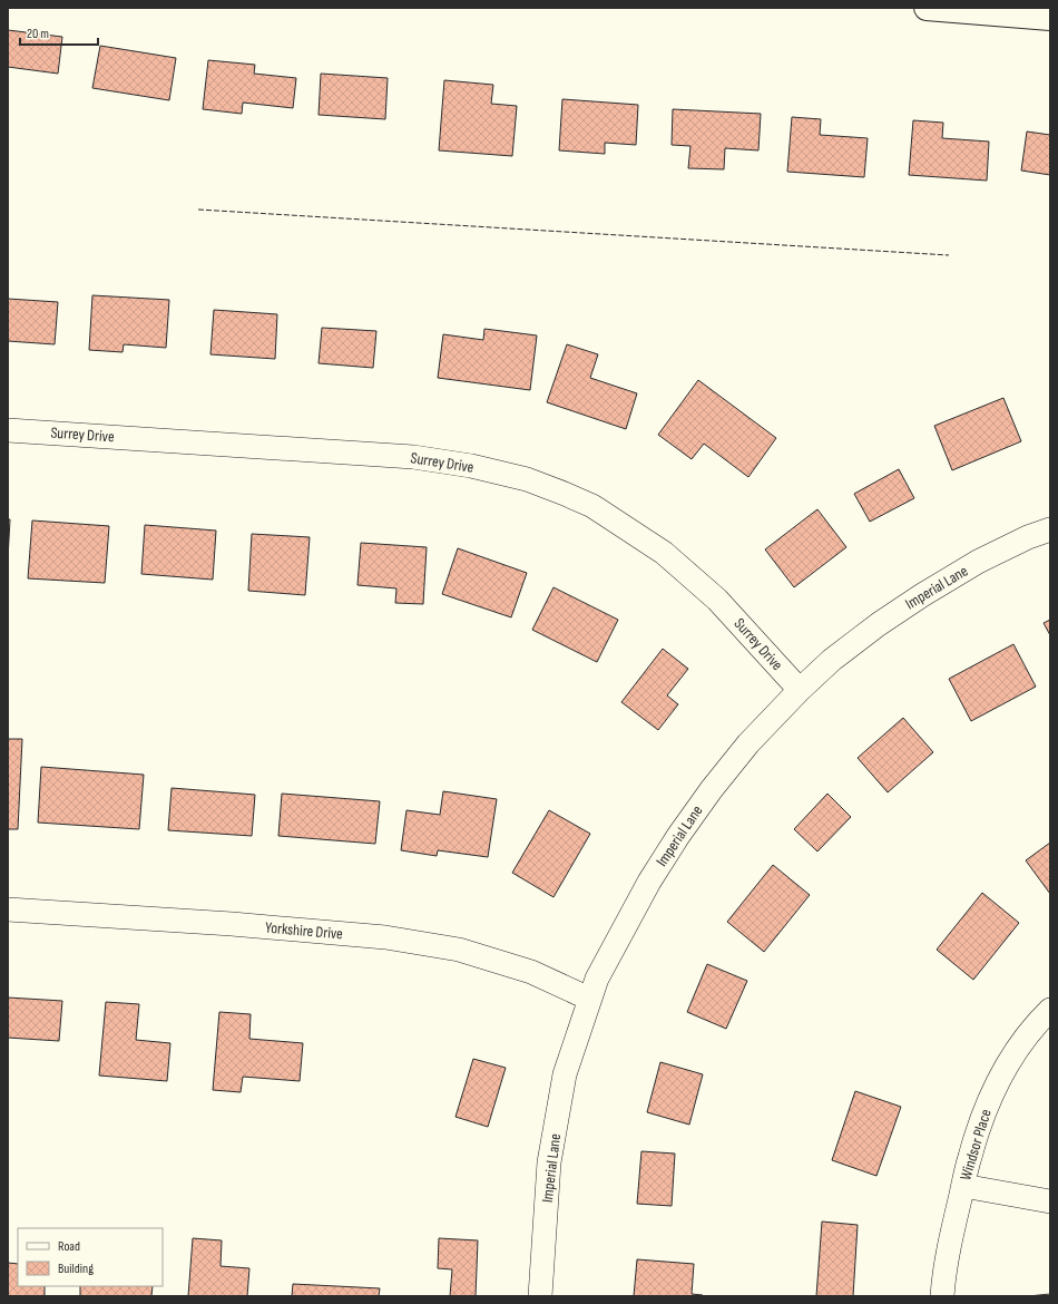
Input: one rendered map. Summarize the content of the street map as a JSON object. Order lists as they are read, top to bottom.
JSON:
{
  "streets": {
    "street": [
      "Surrey Drive",
      "Imperial Lane",
      "Yorkshire Drive",
      "Windsor Place"
    ]
  },
  "crossings": [
    ["Surrey Drive", "Imperial Lane"],
    ["Imperial Lane", "Yorkshire Drive"]
  ],
  "legend": ["Road", "Building"],
  "scale_bar": "20 m"
}
